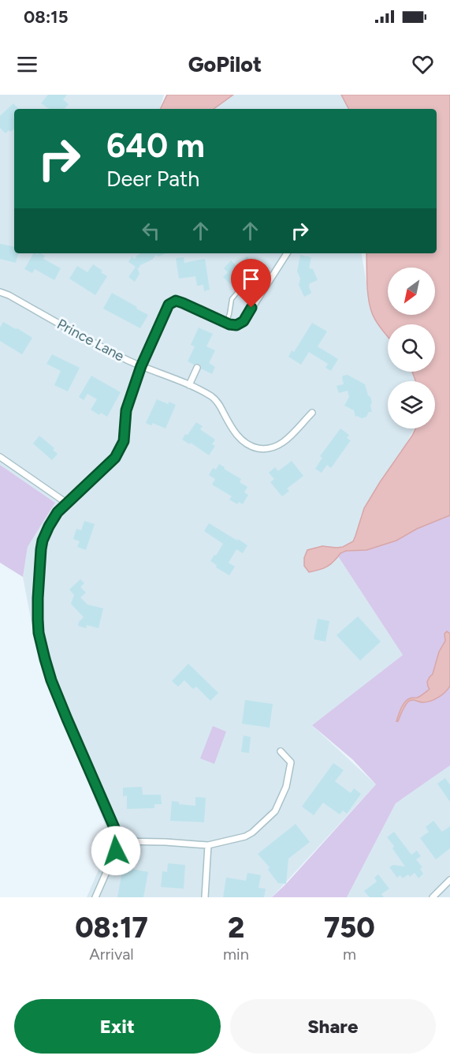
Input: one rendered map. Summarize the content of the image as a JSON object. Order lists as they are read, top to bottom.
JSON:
{
  "streets": {
    "street": ["Prince Lane"]
  },
  "north": "bottom left",
  "page": {
    "status": "08:15",
    "header": "GoPilot",
    "turn": ["640 m", "Deer Path"],
    "eta": [
      "08:17",
      "Arrival",
      "2",
      "min",
      "750",
      "m"
    ],
    "buttons": ["Exit", "Share"]
  }
}
